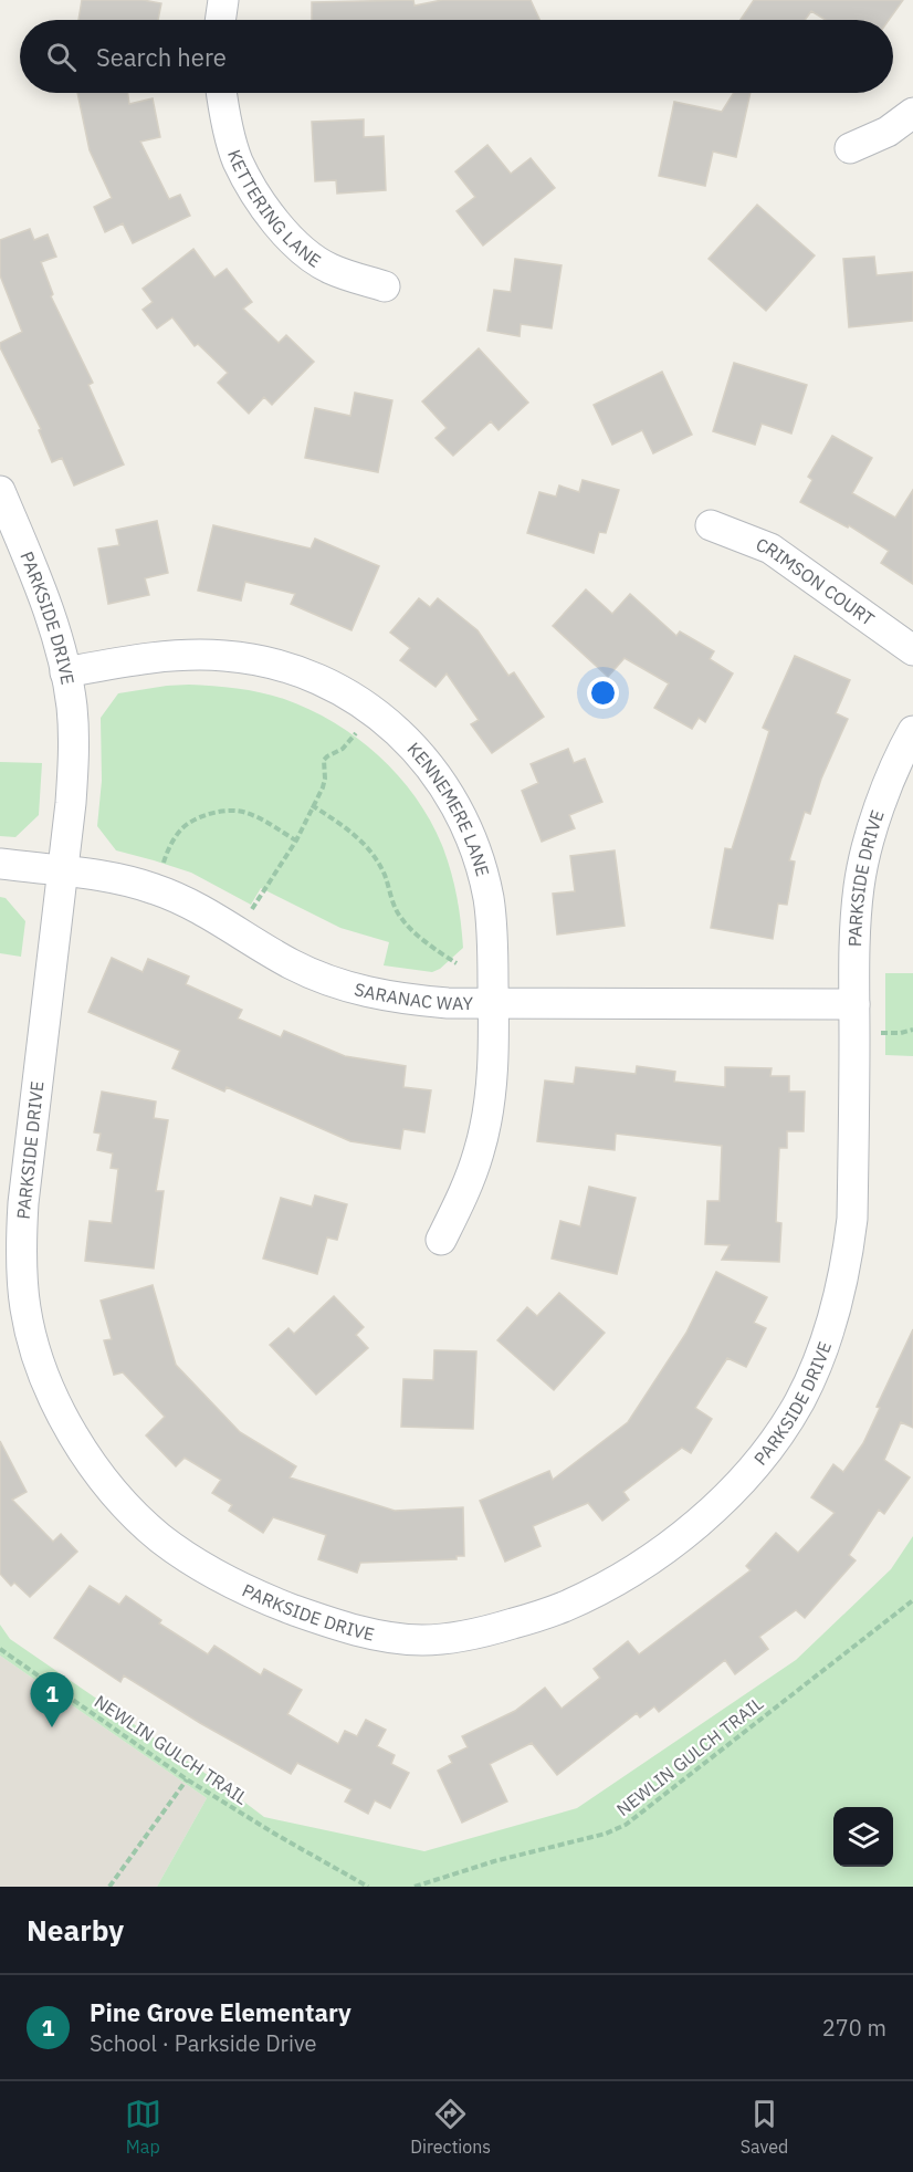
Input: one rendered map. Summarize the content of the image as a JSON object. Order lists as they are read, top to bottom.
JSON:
{
  "streets": {
    "street": [
      "KETTERING LANE",
      "CRIMSON COURT",
      "PARKSIDE DRIVE",
      "KENNEMERE LANE",
      "SARANAC WAY"
    ],
    "path": ["NEWLIN GULCH TRAIL"]
  },
  "crossings": [
    ["PARKSIDE DRIVE", "KENNEMERE LANE"],
    ["PARKSIDE DRIVE", "SARANAC WAY"],
    ["KENNEMERE LANE", "SARANAC WAY"]
  ],
  "page": {
    "search": "Search here",
    "pins": "1",
    "heading": "Nearby",
    "list": [
      {
        "mark": "1",
        "name": "Pine Grove Elementary",
        "note": "School · Parkside Drive",
        "value": "270 m"
      }
    ],
    "nav": ["Map", "Directions", "Saved"]
  }
}
